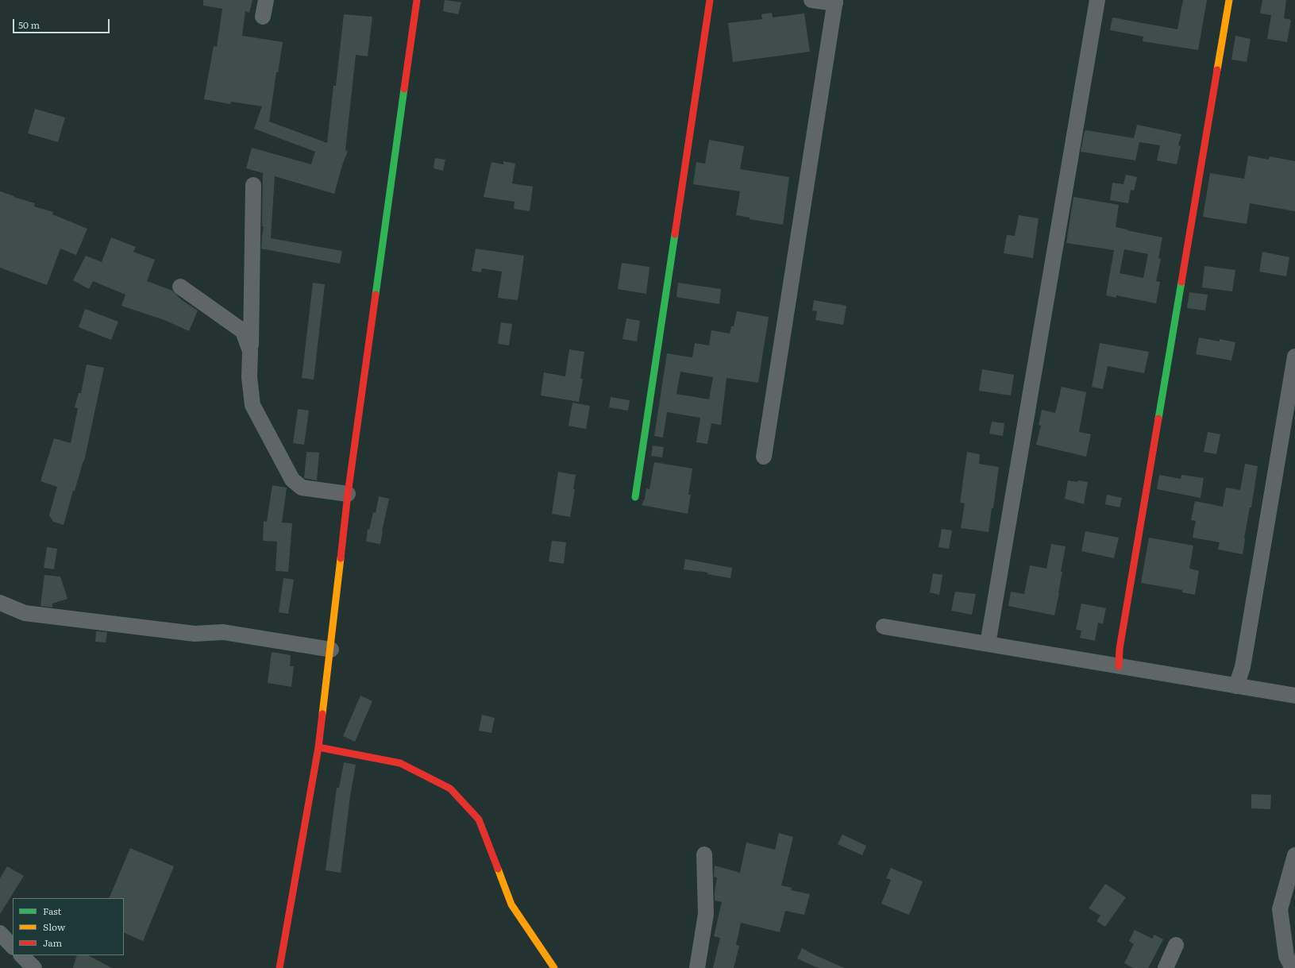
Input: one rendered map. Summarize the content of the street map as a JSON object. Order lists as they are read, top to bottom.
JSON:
{
  "legend": ["Fast", "Slow", "Jam"],
  "scale_bar": "50 m"
}
